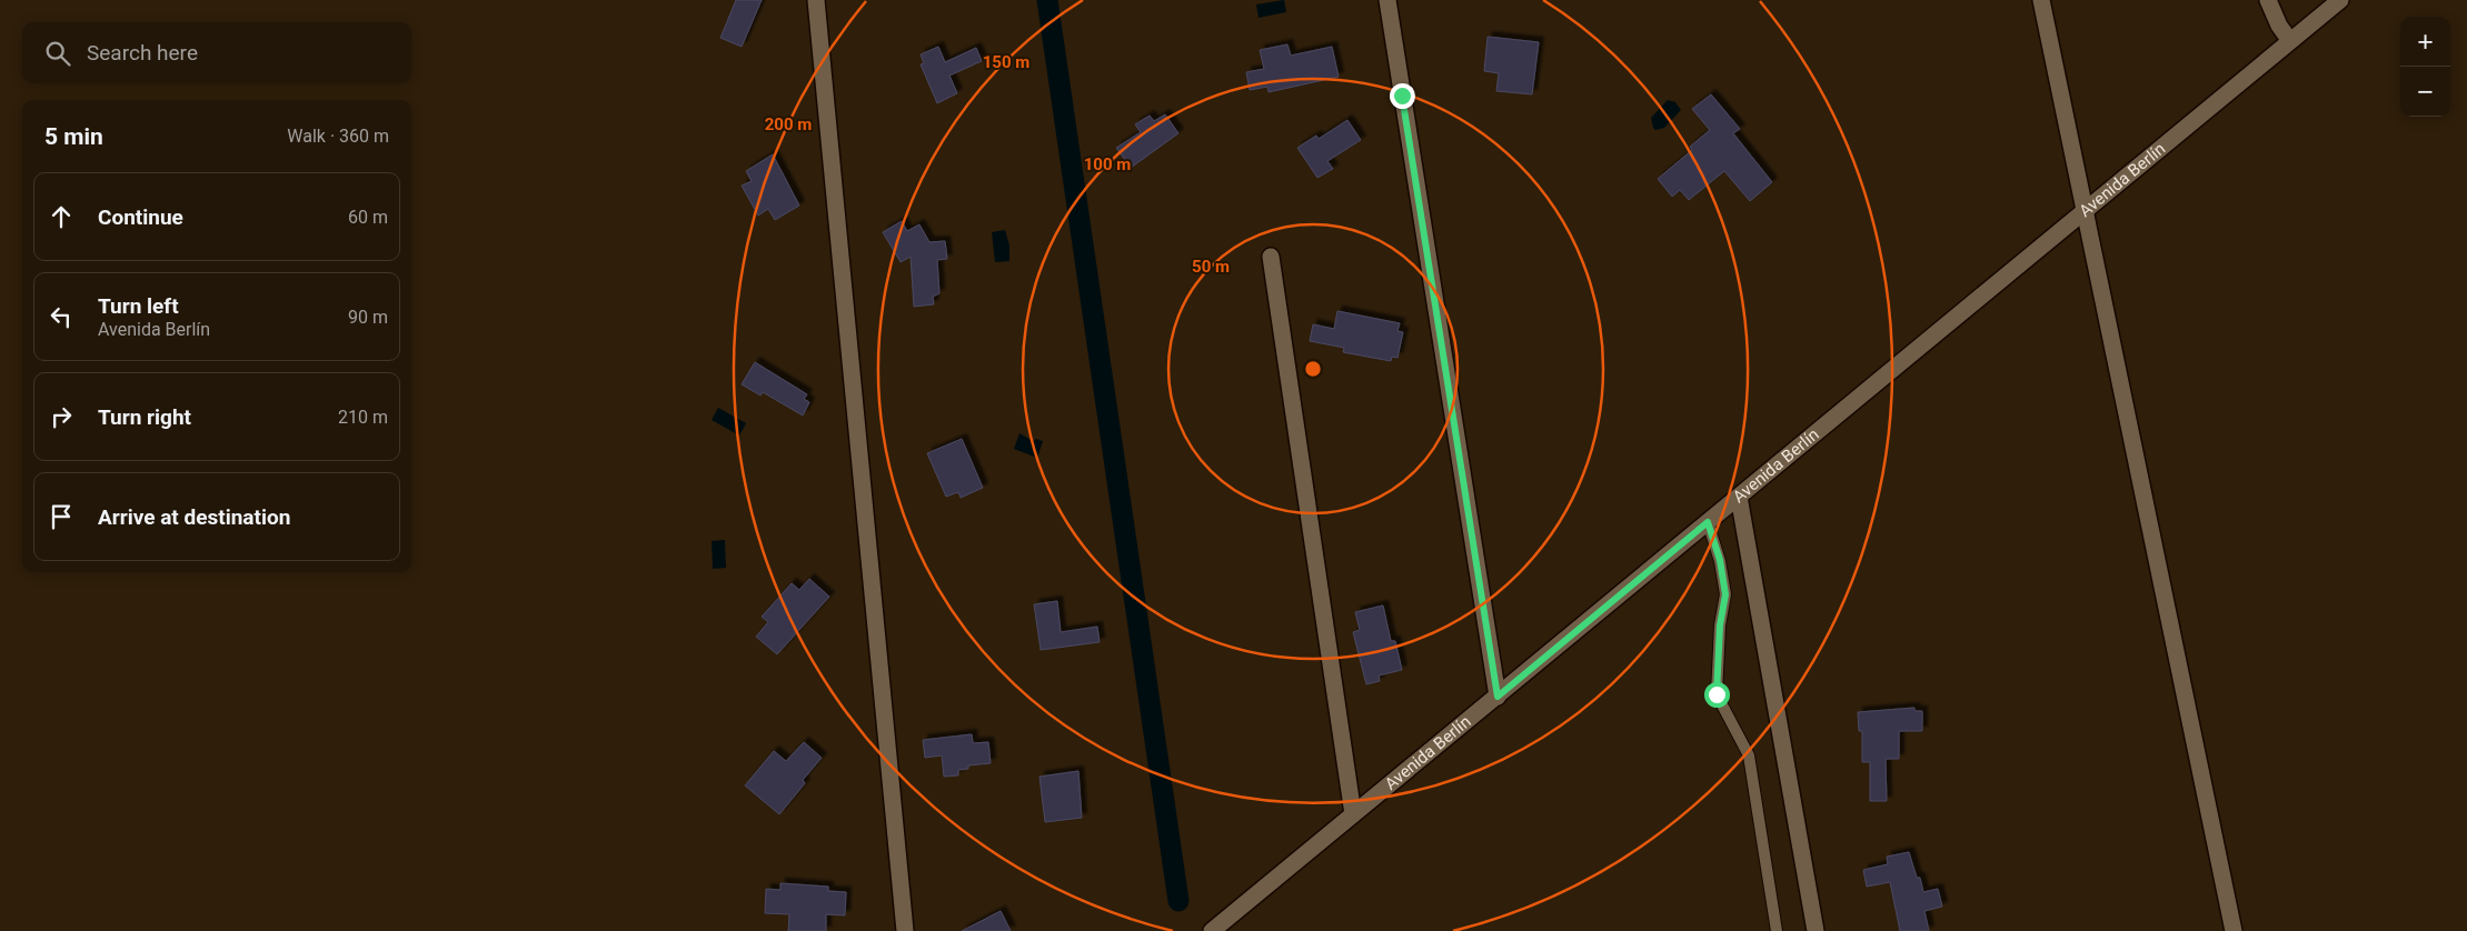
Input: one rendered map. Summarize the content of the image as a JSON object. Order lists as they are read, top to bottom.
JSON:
{
  "streets": {
    "street": ["Avenida Berlín"]
  },
  "page": {
    "map_buttons": ["+", "−"],
    "search": "Search here",
    "heading": ["5 min", "Walk · 360 m"],
    "list": [
      ["Continue", "60 m"],
      ["Turn left", "Avenida Berlín", "90 m"],
      ["Turn right", "210 m"],
      "Arrive at destination"
    ]
  },
  "rings": [
    "150 m",
    "200 m",
    "100 m",
    "50 m"
  ]
}
